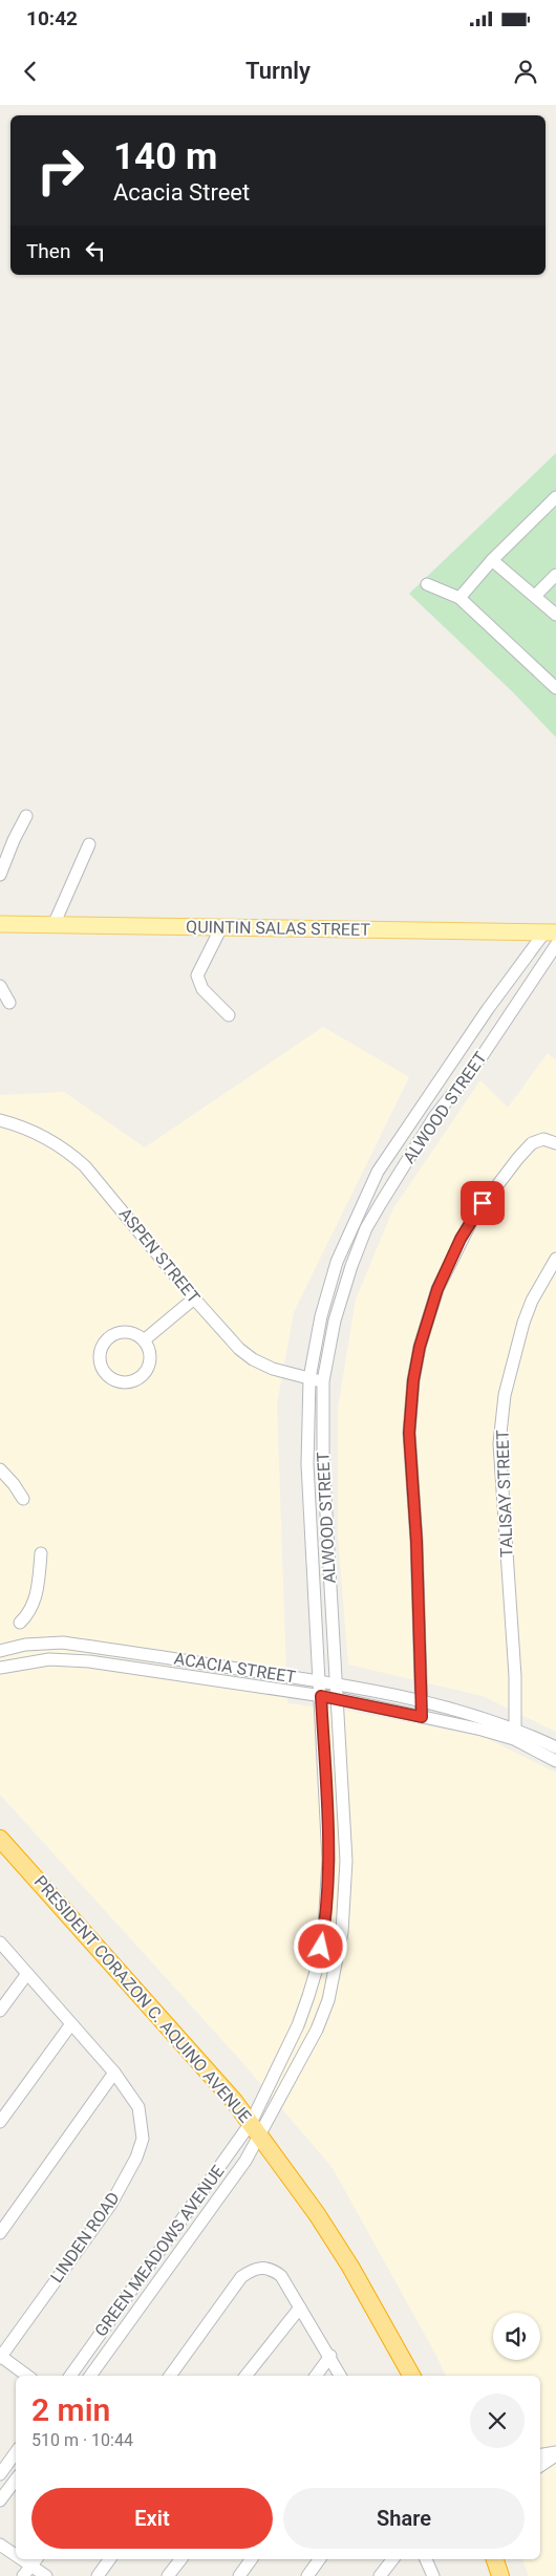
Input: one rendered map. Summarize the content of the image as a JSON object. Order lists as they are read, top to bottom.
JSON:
{
  "streets": {
    "highway": ["PRESIDENT CORAZON C. AQUINO AVENUE"],
    "main road": ["QUINTIN SALAS STREET"],
    "street": [
      "ALWOOD STREET",
      "ASPEN STREET",
      "TALISAY STREET",
      "ACACIA STREET",
      "LINDEN ROAD",
      "GREEN MEADOWS AVENUE"
    ]
  },
  "crossings": [
    ["QUINTIN SALAS STREET", "ALWOOD STREET"],
    ["ALWOOD STREET", "ASPEN STREET"],
    ["ALWOOD STREET", "ACACIA STREET"],
    ["ALWOOD STREET", "PRESIDENT CORAZON C. AQUINO AVENUE"],
    ["ALWOOD STREET", "GREEN MEADOWS AVENUE"],
    ["TALISAY STREET", "ACACIA STREET"],
    ["PRESIDENT CORAZON C. AQUINO AVENUE", "GREEN MEADOWS AVENUE"]
  ],
  "page": {
    "status": "10:42",
    "header": "Turnly",
    "turn": ["140 m", "Acacia Street"],
    "then": "Then",
    "heading": ["2 min", "510 m · 10:44"],
    "buttons": ["Exit", "Share"]
  }
}
